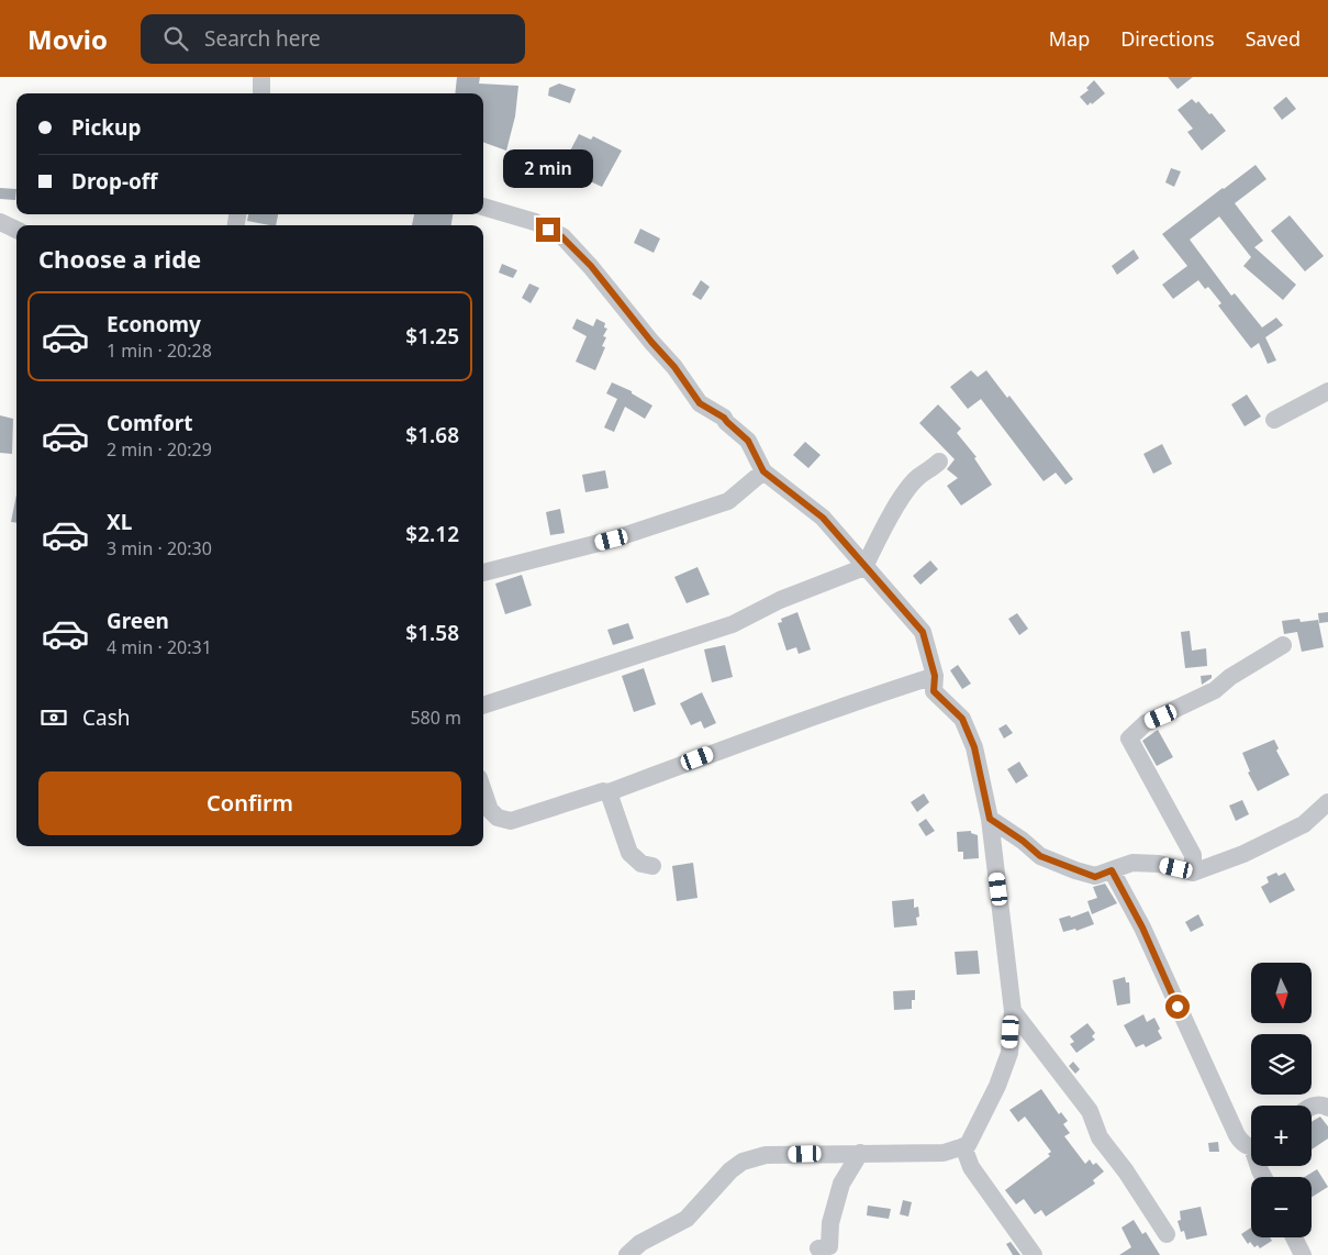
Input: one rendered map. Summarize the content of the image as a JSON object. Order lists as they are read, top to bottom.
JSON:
{
  "north": "bottom",
  "page": {
    "header": "Movio",
    "search": "Search here",
    "nav": ["Map", "Directions", "Saved"],
    "banner": ["Pickup", "Drop-off"],
    "bubble": "2 min",
    "heading": "Choose a ride",
    "list": [
      {
        "name": "Economy",
        "note": "1 min · 20:28",
        "value": "$1.25"
      },
      {
        "name": "Comfort",
        "note": "2 min · 20:29",
        "value": "$1.68"
      },
      {
        "name": "XL",
        "note": "3 min · 20:30",
        "value": "$2.12"
      },
      {
        "name": "Green",
        "note": "4 min · 20:31",
        "value": "$1.58"
      }
    ],
    "pay": ["Cash", "580 m"],
    "buttons": "Confirm",
    "map_buttons": ["+", "−"]
  }
}
